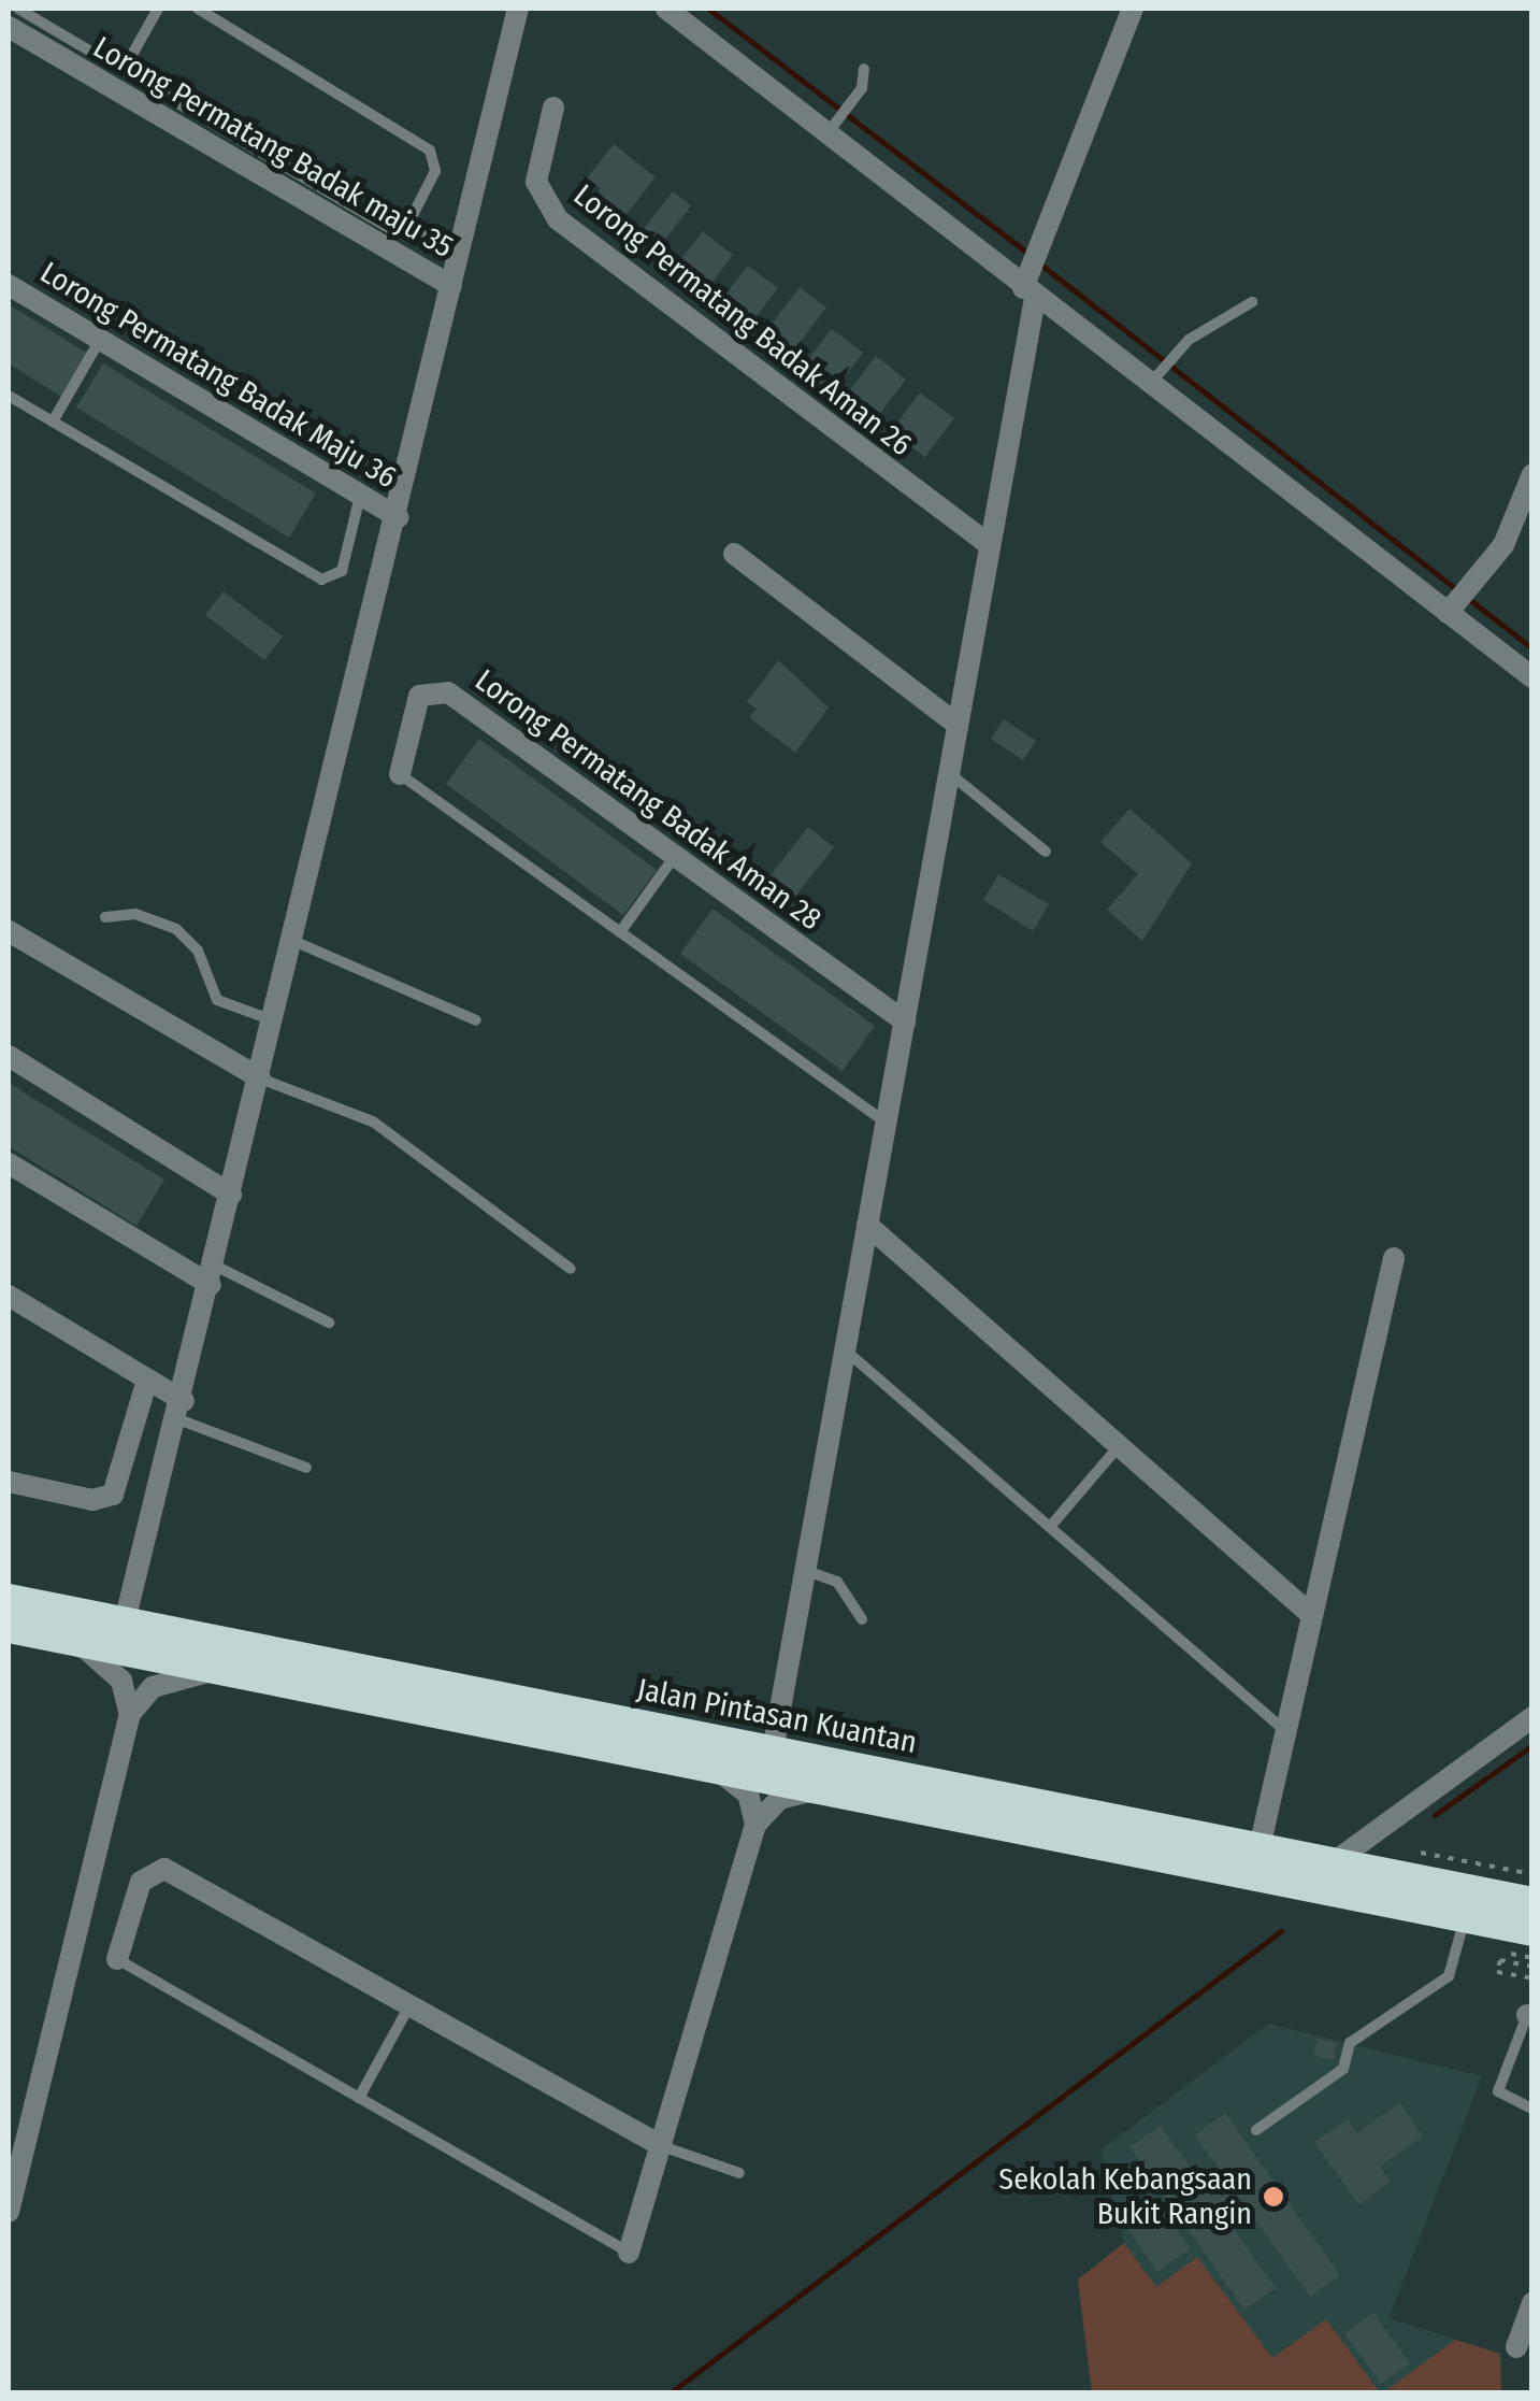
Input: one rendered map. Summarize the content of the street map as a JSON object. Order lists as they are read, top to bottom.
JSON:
{
  "streets": {
    "highway": ["Jalan Pintasan Kuantan"],
    "street": [
      "Lorong Permatang Badak maju 35",
      "Lorong Permatang Badak Aman 26",
      "Lorong Permatang Badak Maju 36",
      "Lorong Permatang Badak Aman 28"
    ]
  },
  "places": ["Sekolah Kebangsaan Bukit Rangin"]
}
